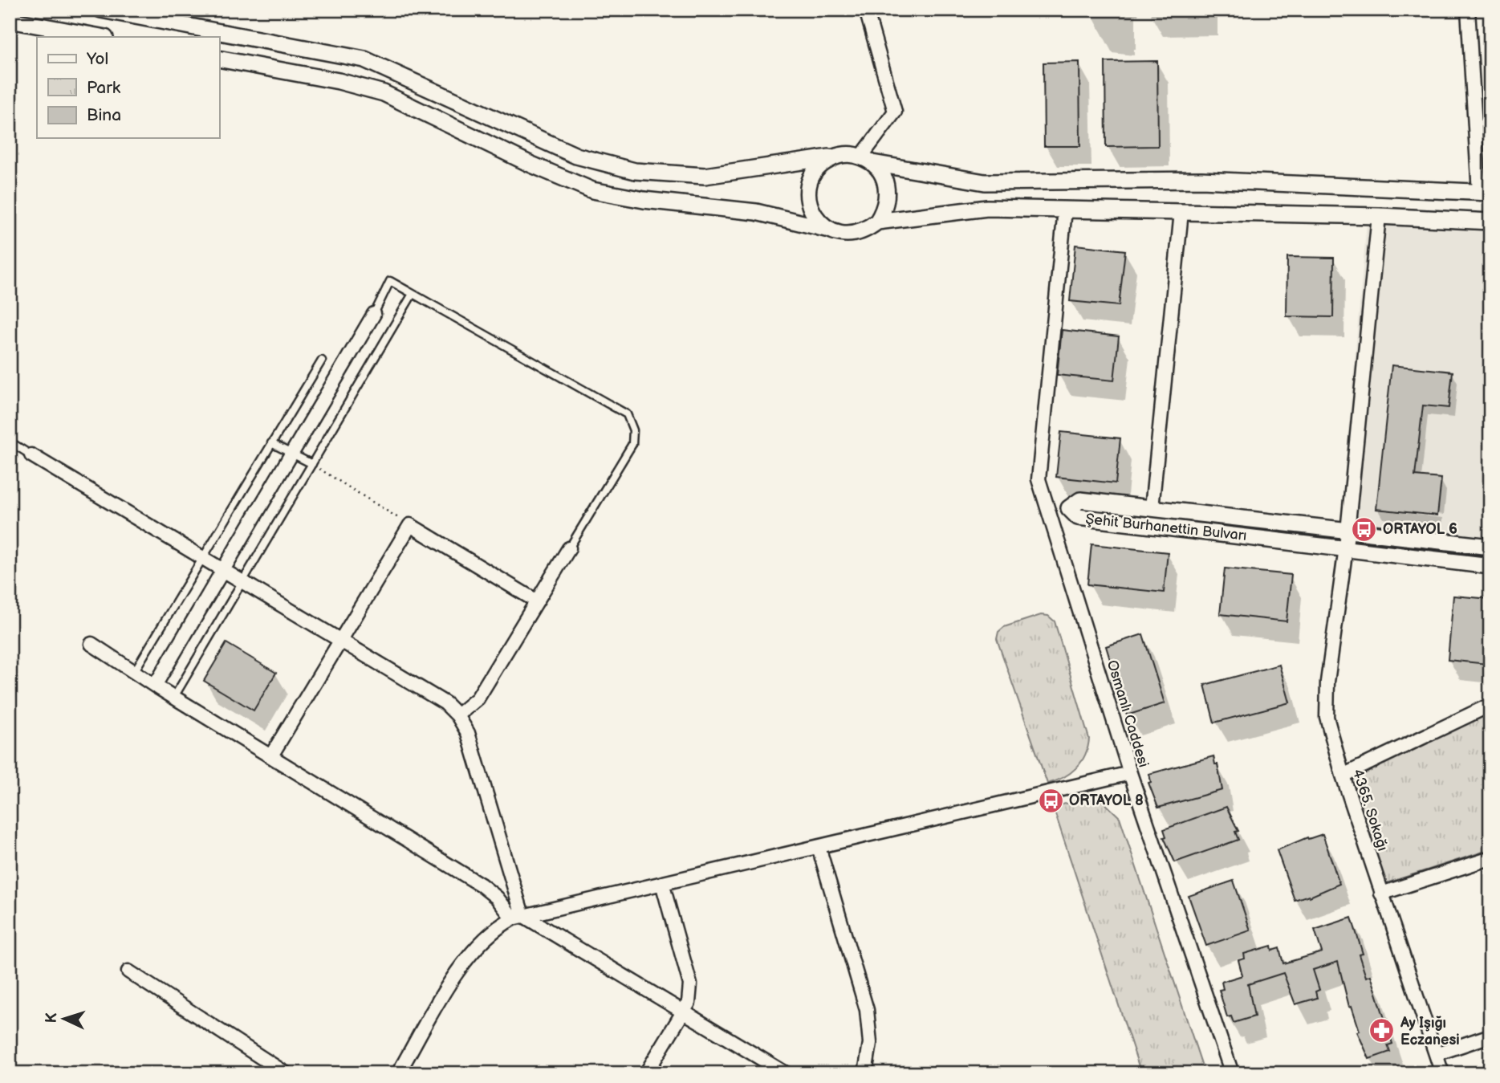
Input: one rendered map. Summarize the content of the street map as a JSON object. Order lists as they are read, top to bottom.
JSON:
{
  "streets": {
    "street": ["Şehit Burhanettin Bulvarı", "Osmanlı Caddesi", "4365. Sokağı"]
  },
  "crossings": [
    ["Şehit Burhanettin Bulvarı", "4365. Sokağı"]
  ],
  "places": {
    "bus stop": ["ORTAYOL 6", "ORTAYOL 8"],
    "pharmacy": ["Ay Işığı Eczanesi"]
  },
  "legend": ["Yol", "Park", "Bina"],
  "north": "left"
}
